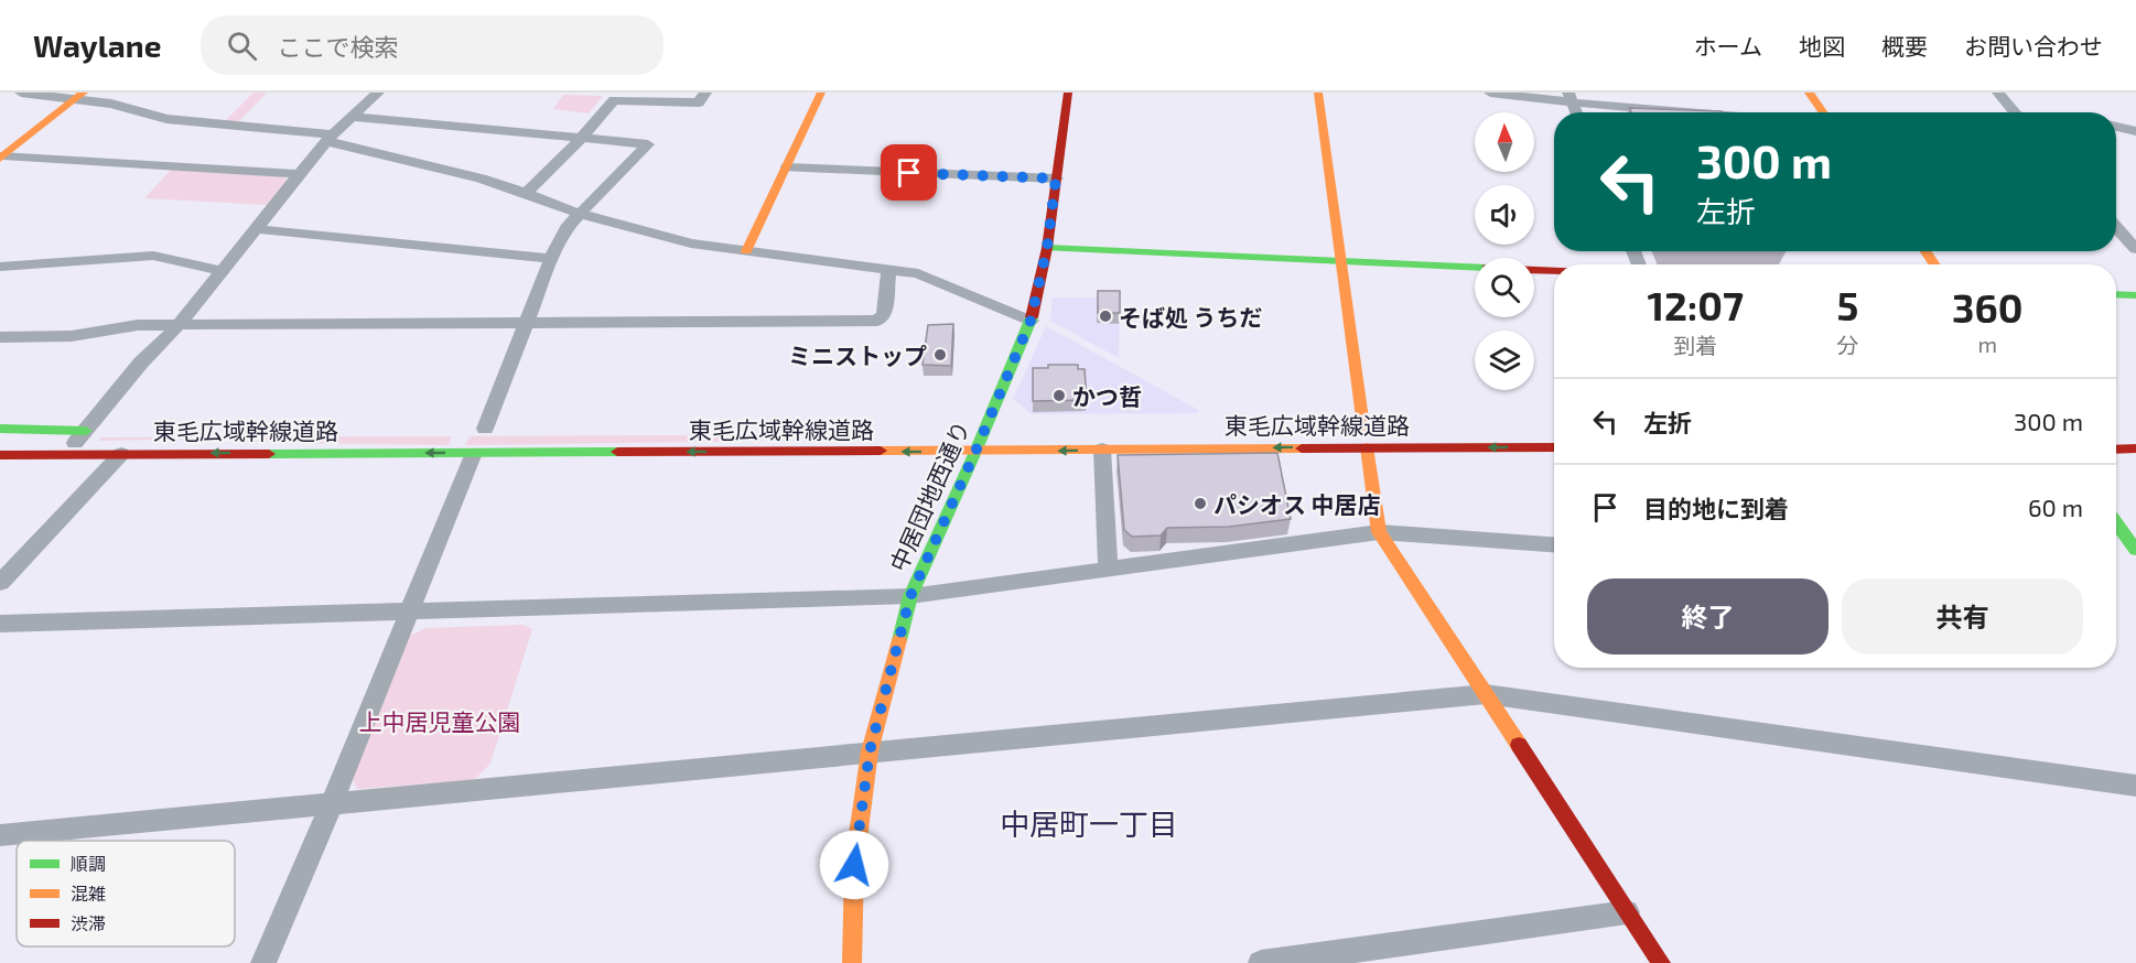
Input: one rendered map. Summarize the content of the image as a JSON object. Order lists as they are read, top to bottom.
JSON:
{
  "streets": {
    "main road": ["東毛広域幹線道路", "中居団地西通り"]
  },
  "crossings": [
    ["東毛広域幹線道路", "中居団地西通り"]
  ],
  "one_way": ["東毛広域幹線道路"],
  "districts": ["中居町一丁目"],
  "parks": ["上中居児童公園"],
  "places": [
    "そば処 うちだ",
    "ミニストップ",
    "かつ哲",
    "パシオス 中居店"
  ],
  "legend": ["順調", "混雑", "渋滞"],
  "north": "top",
  "page": {
    "header": "Waylane",
    "search": "ここで検索",
    "nav": [
      "ホーム",
      "地図",
      "概要",
      "お問い合わせ"
    ],
    "turn": ["300 m", "左折"],
    "eta": [
      "12:07",
      "到着",
      "5",
      "分",
      "360",
      "m"
    ],
    "list": [
      {
        "name": "左折",
        "value": "300 m"
      },
      {
        "name": "目的地に到着",
        "value": "60 m"
      }
    ],
    "buttons": ["終了", "共有"]
  }
}
